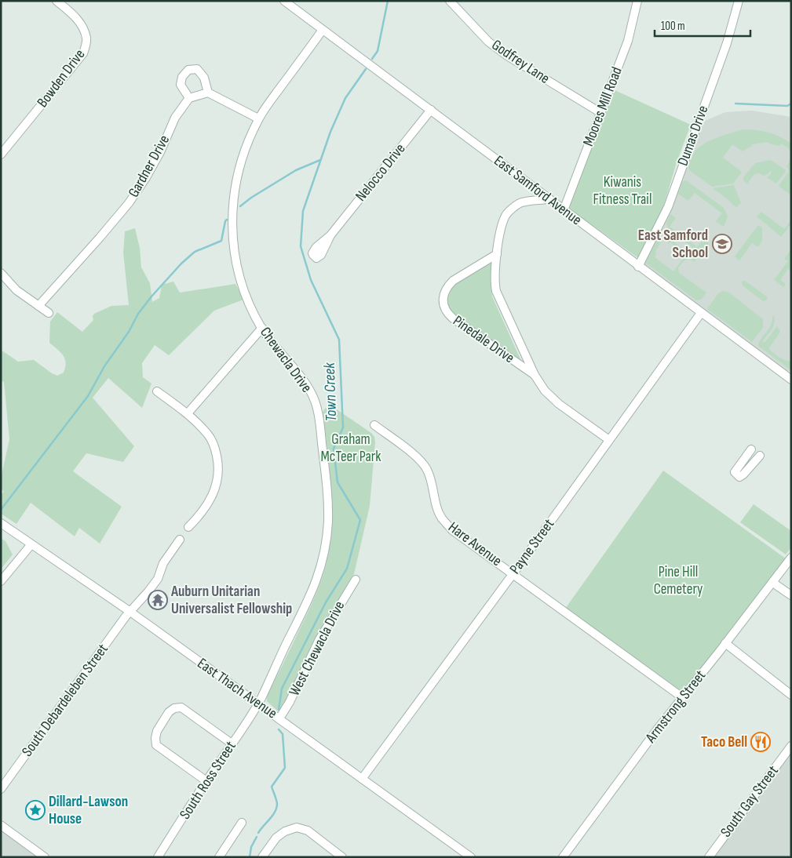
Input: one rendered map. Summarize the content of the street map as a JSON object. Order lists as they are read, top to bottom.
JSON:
{
  "streets": {
    "street": [
      "Godfrey Lane",
      "Bowden Drive",
      "Moores Mill Road",
      "Dumas Drive",
      "Gardner Drive",
      "Nelocco Drive",
      "East Samford Avenue",
      "Pinedale Drive",
      "Chewacla Drive",
      "Hare Avenue",
      "Payne Street",
      "West Chewacla Drive",
      "East Thach Avenue",
      "South Debardeleben Street",
      "Armstrong Street",
      "South Ross Street",
      "South Gay Street"
    ]
  },
  "crossings": [
    ["Godfrey Lane", "Moores Mill Road"],
    ["Moores Mill Road", "East Samford Avenue"],
    ["Dumas Drive", "East Samford Avenue"],
    ["Nelocco Drive", "East Samford Avenue"],
    ["East Samford Avenue", "Pinedale Drive"],
    ["East Samford Avenue", "Chewacla Drive"],
    ["East Samford Avenue", "Payne Street"],
    ["Pinedale Drive", "Payne Street"],
    ["Chewacla Drive", "East Thach Avenue"],
    ["Chewacla Drive", "South Ross Street"],
    ["Hare Avenue", "Payne Street"],
    ["Hare Avenue", "Armstrong Street"],
    ["Payne Street", "East Thach Avenue"],
    ["West Chewacla Drive", "East Thach Avenue"],
    ["East Thach Avenue", "South Debardeleben Street"],
    ["East Thach Avenue", "South Ross Street"]
  ],
  "water": ["Town Creek"],
  "parks": ["Kiwanis Fitness Trail", "Graham McTeer Park", "Pine Hill Cemetery"],
  "places": {
    "school or university": ["East Samford School"],
    "temple": ["Auburn Unitarian Universalist Fellowship"],
    "restaurant": ["Taco Bell"],
    "place": ["Dillard-Lawson House"]
  },
  "scale_bar": "100 m"
}
